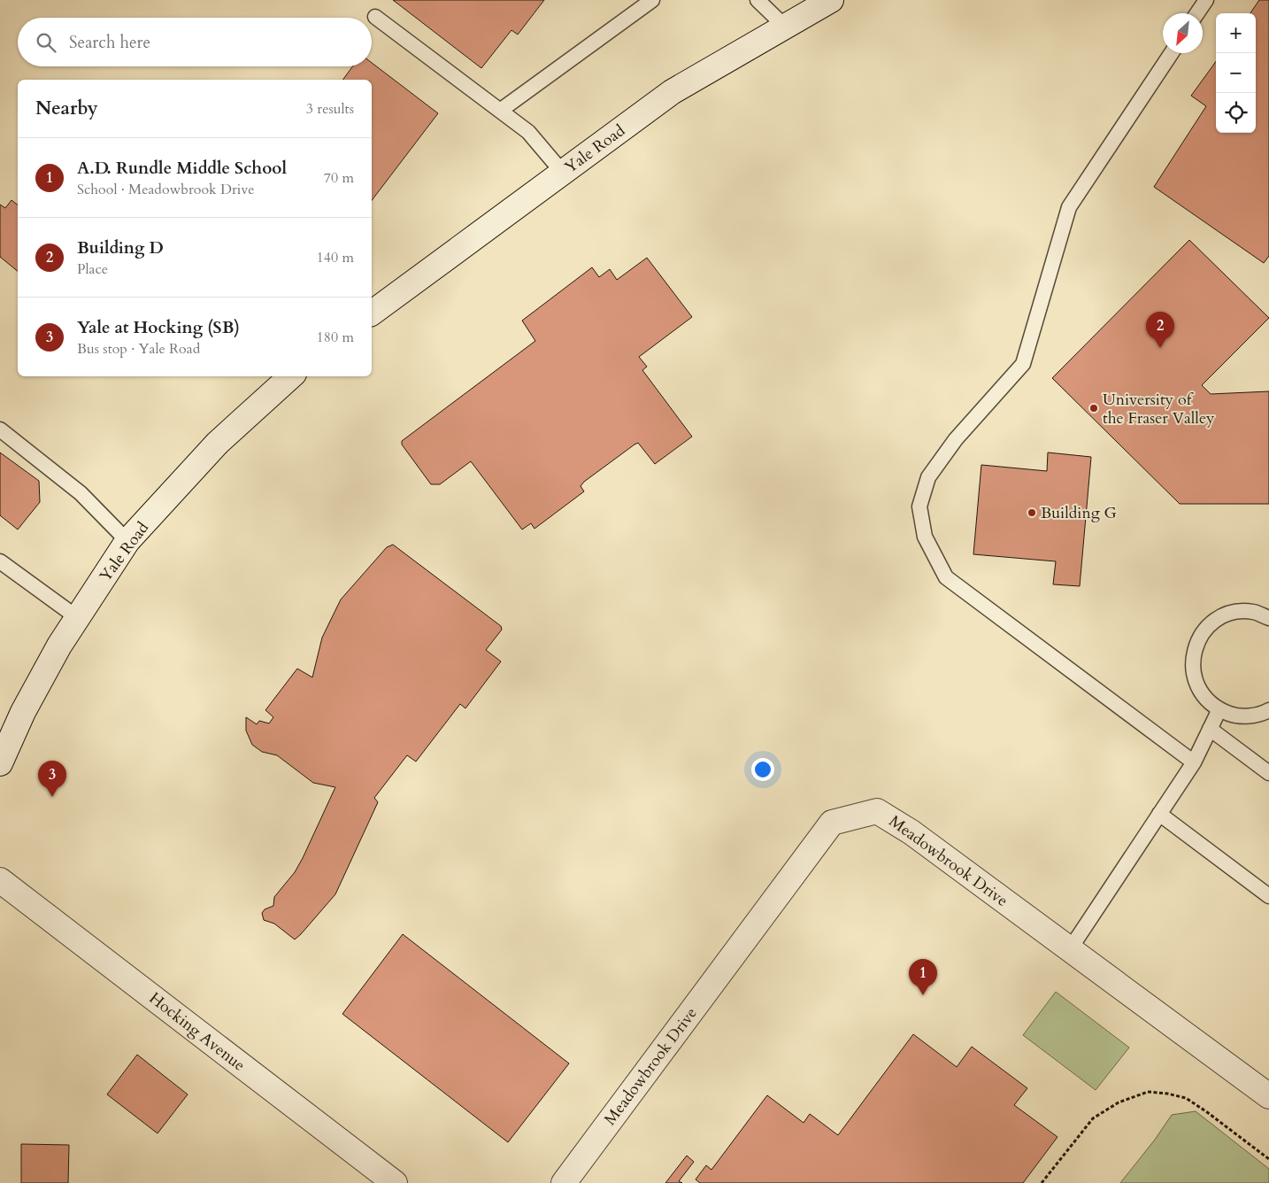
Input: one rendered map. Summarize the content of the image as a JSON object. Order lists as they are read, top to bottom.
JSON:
{
  "streets": {
    "street": ["Yale Road", "Meadowbrook Drive", "Hocking Avenue"]
  },
  "places": ["University of the Fraser Valley", "Building G"],
  "north": "bottom left",
  "page": {
    "map_buttons": ["+", "−"],
    "search": "Search here",
    "heading": ["Nearby", "3 results"],
    "list": [
      {
        "mark": "1",
        "name": "A.D. Rundle Middle School",
        "note": "School · Meadowbrook Drive",
        "value": "70 m"
      },
      {
        "mark": "2",
        "name": "Building D",
        "note": "Place",
        "value": "140 m"
      },
      {
        "mark": "3",
        "name": "Yale at Hocking (SB)",
        "note": "Bus stop · Yale Road",
        "value": "180 m"
      }
    ],
    "pins": ["2", "3", "1"]
  }
}
